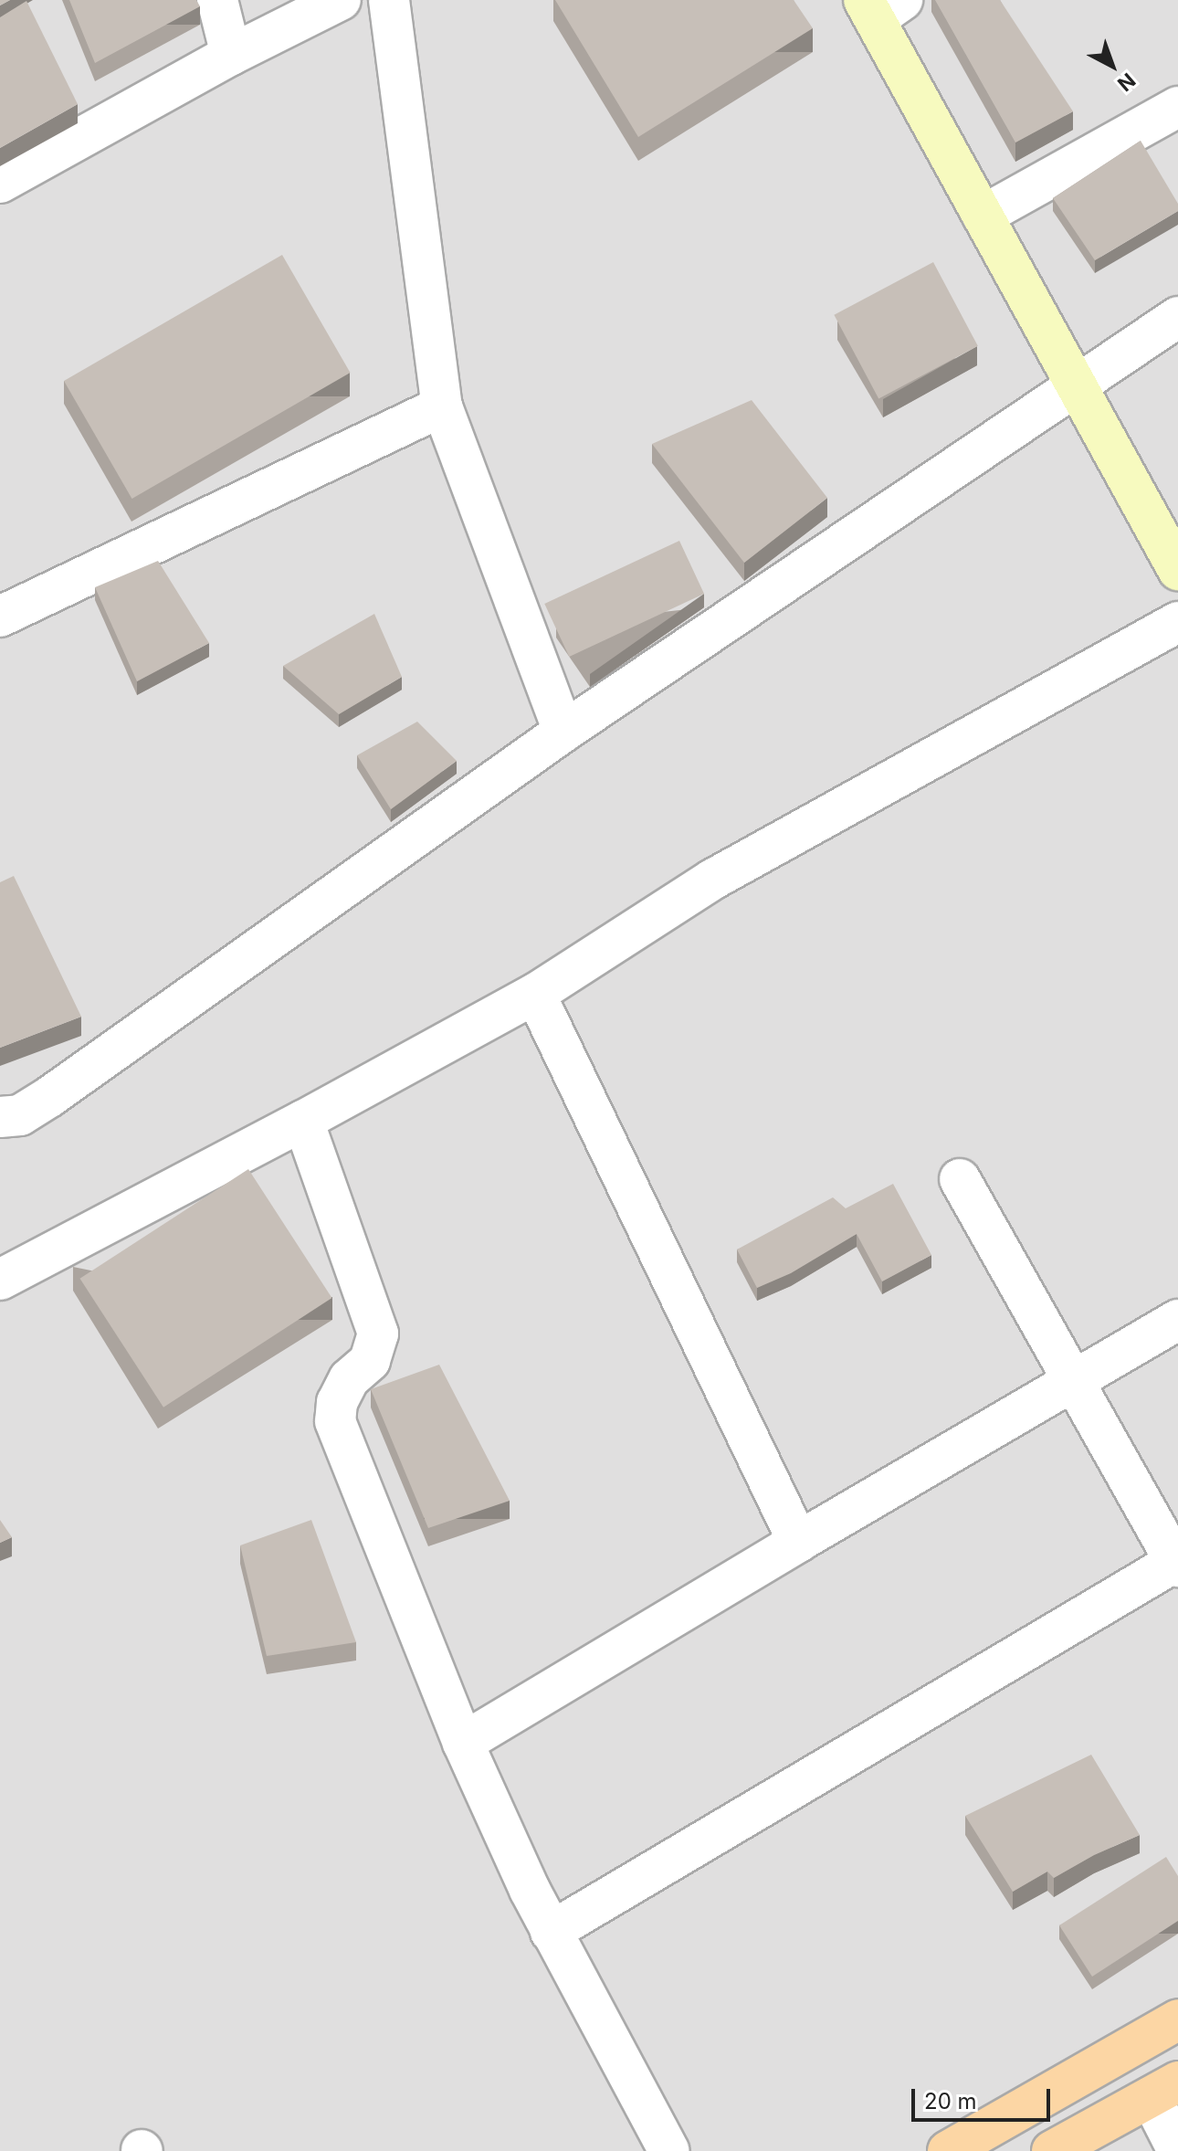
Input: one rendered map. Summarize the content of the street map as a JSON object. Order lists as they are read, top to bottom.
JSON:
{
  "scale_bar": "20 m",
  "north": "bottom right"
}
